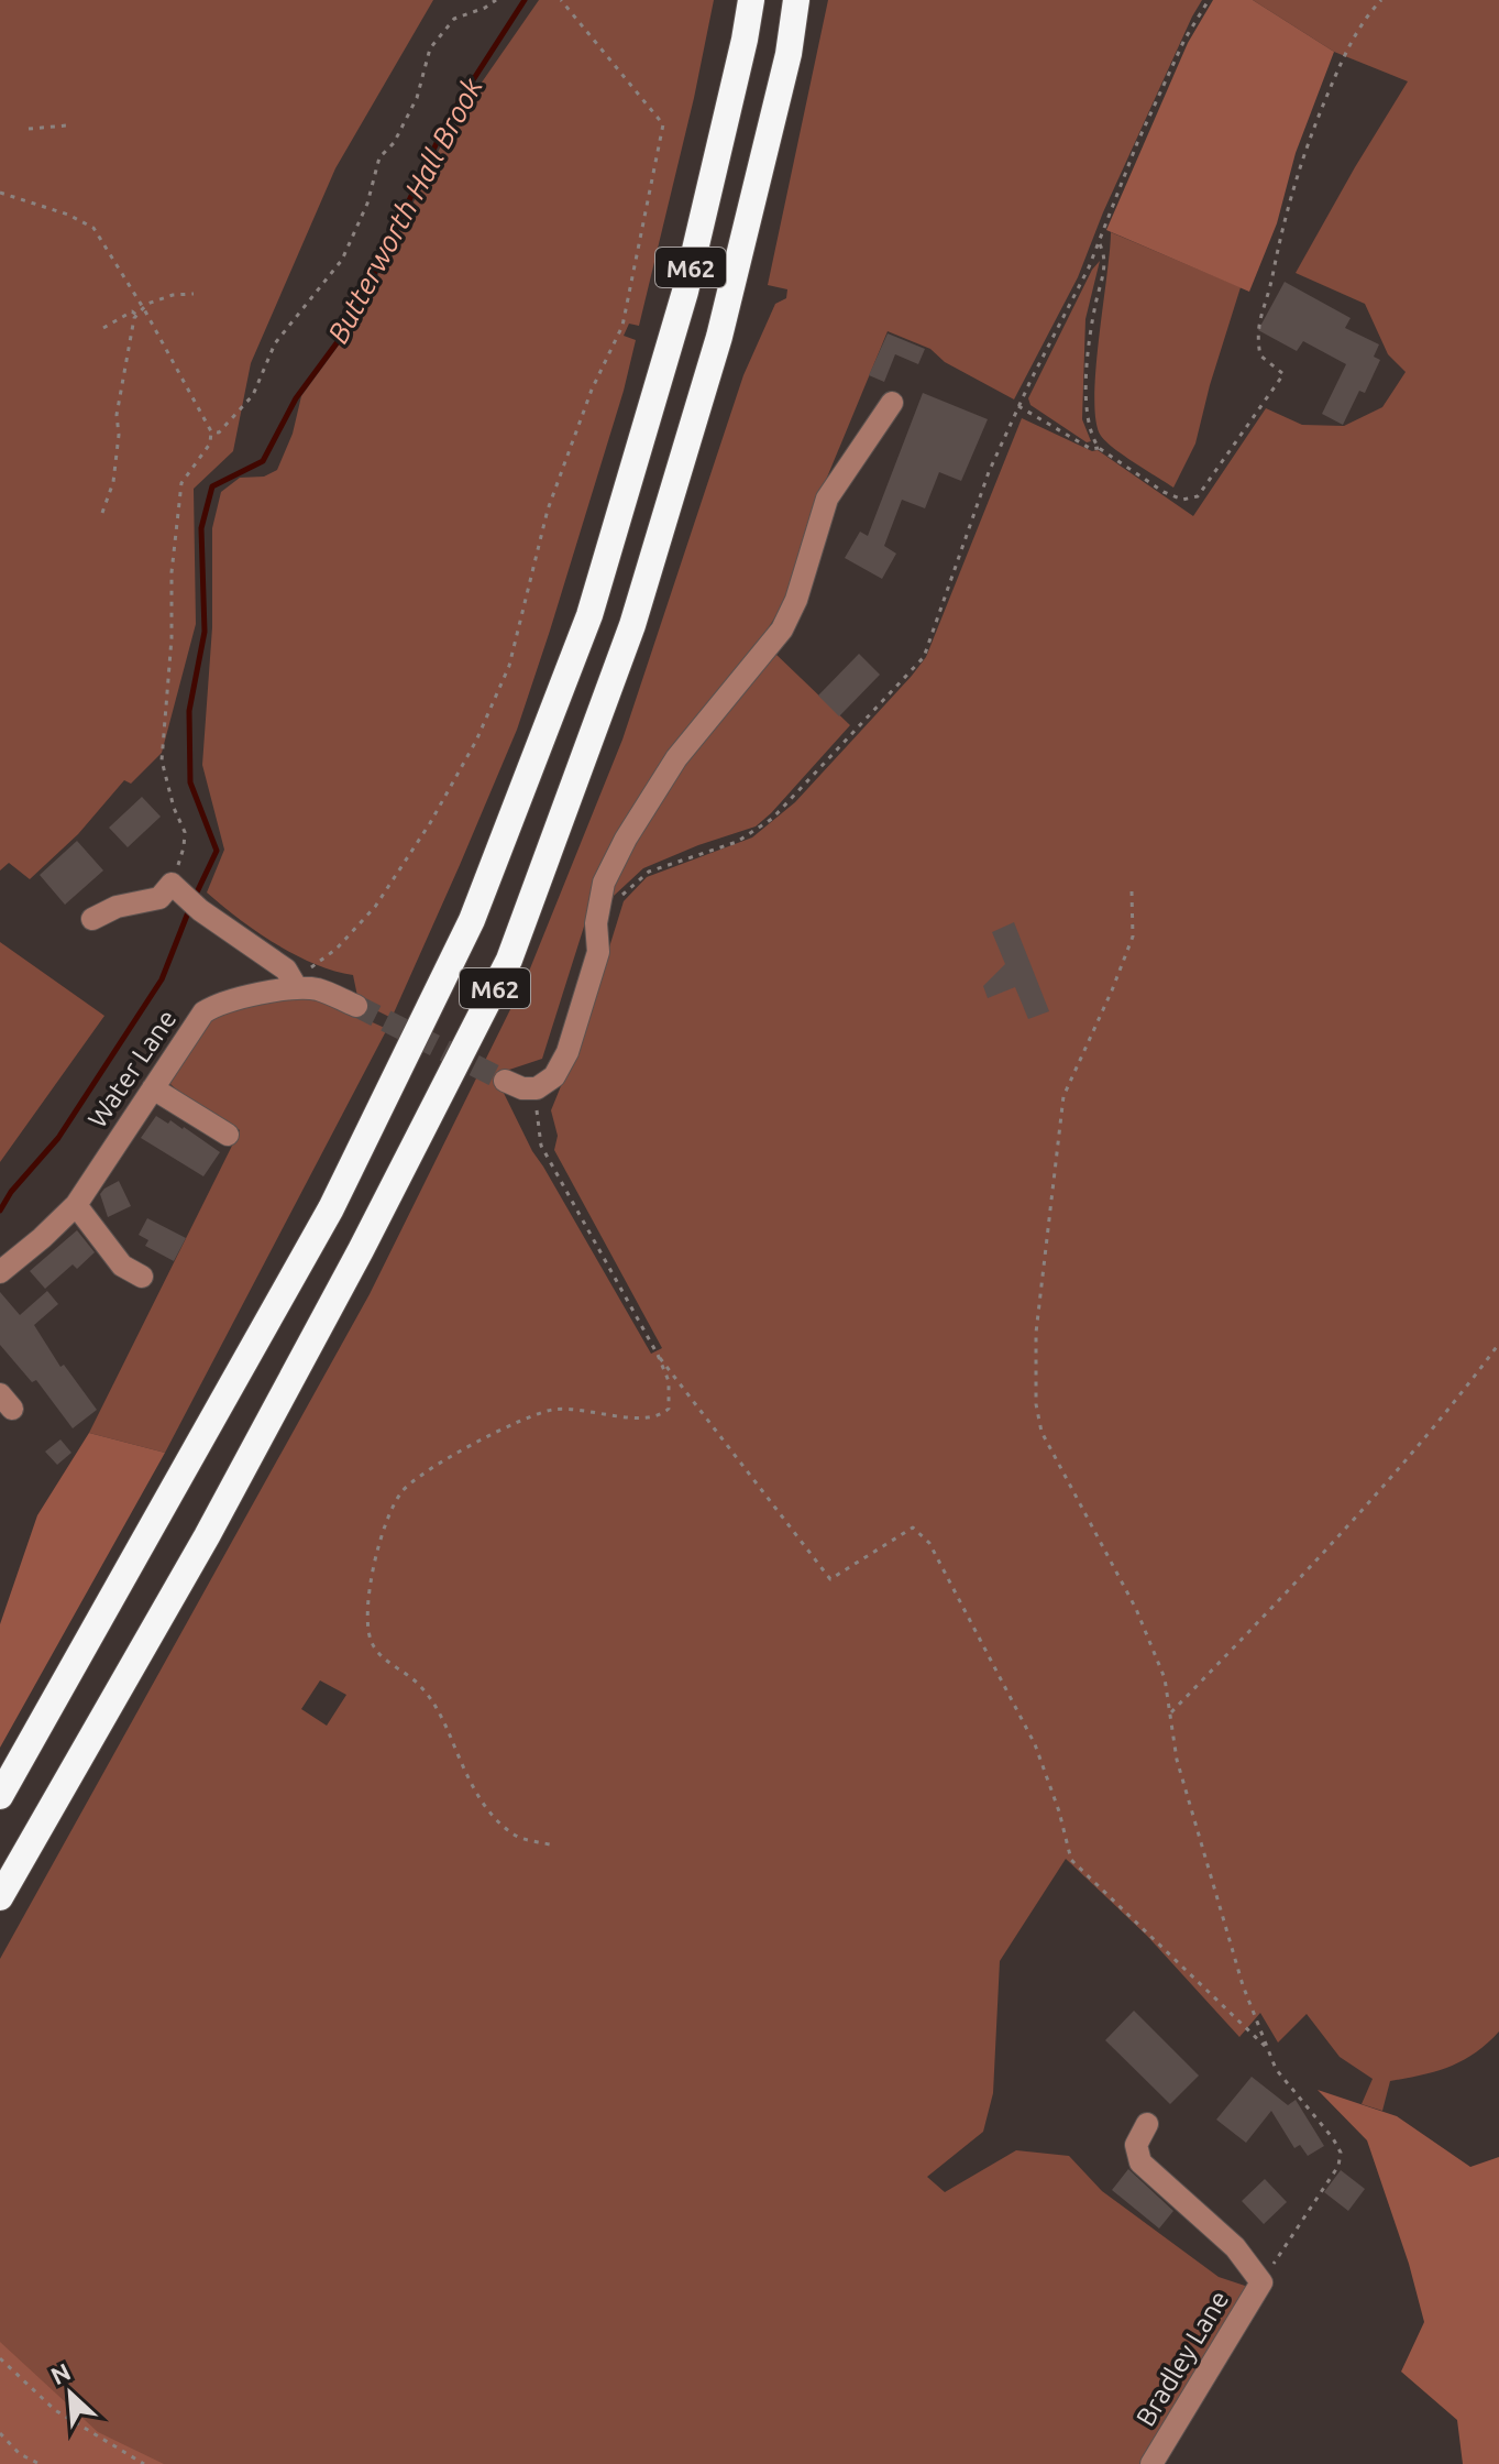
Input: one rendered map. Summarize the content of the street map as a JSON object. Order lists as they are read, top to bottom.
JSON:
{
  "streets": {
    "highway": ["M62"],
    "street": ["Water Lane", "Bradley Lane"]
  },
  "water": ["Butterworth Hall Brook"],
  "north": "top left"
}
